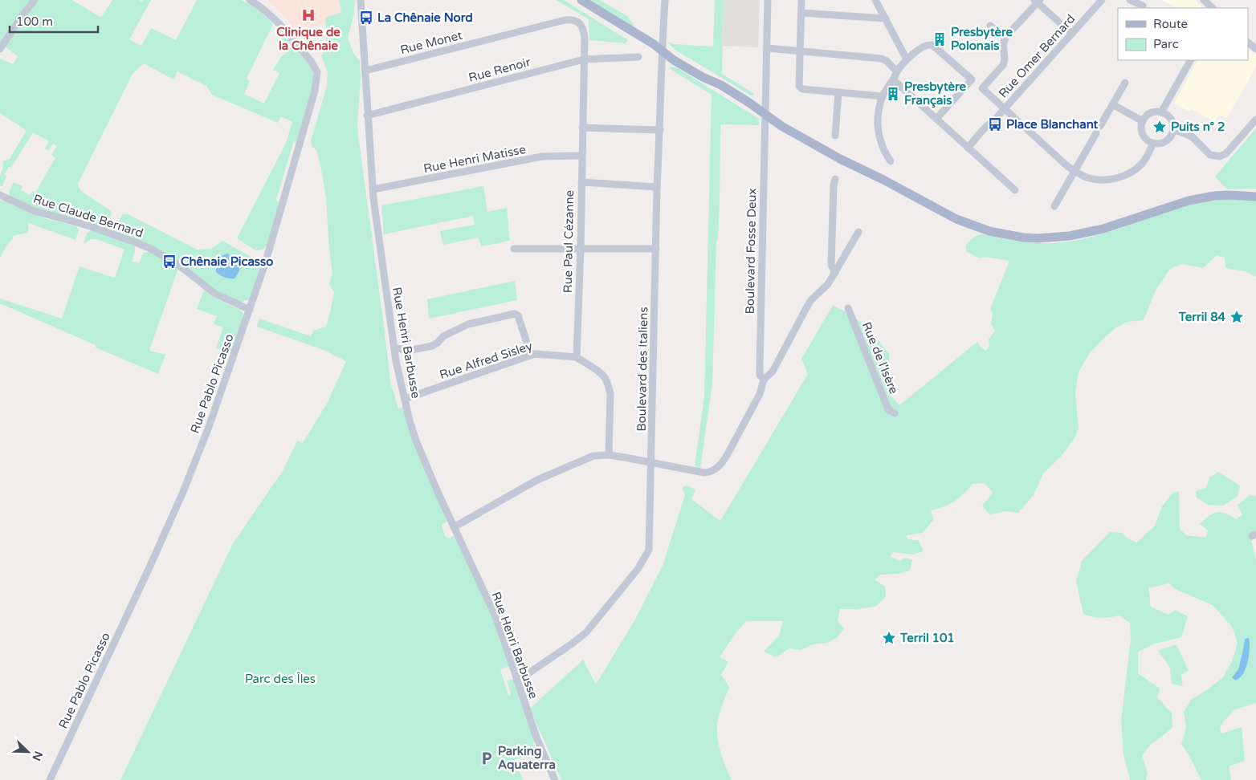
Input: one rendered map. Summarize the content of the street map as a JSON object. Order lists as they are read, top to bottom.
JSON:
{
  "streets": {
    "street": [
      "Rue Monet",
      "Rue Omer Bernard",
      "Rue Renoir",
      "Rue Henri Matisse",
      "Rue Claude Bernard",
      "Rue Paul Cézanne",
      "Boulevard Fosse Deux",
      "Rue Henri Barbusse",
      "Rue de l'Isère",
      "Rue Alfred Sisley",
      "Boulevard des Italiens",
      "Rue Pablo Picasso"
    ]
  },
  "crossings": [
    ["Rue Monet", "Rue Paul Cézanne"],
    ["Rue Monet", "Rue Henri Barbusse"],
    ["Rue Renoir", "Rue Paul Cézanne"],
    ["Rue Renoir", "Rue Henri Barbusse"],
    ["Rue Henri Matisse", "Rue Paul Cézanne"],
    ["Rue Henri Matisse", "Rue Henri Barbusse"],
    ["Rue Claude Bernard", "Rue Pablo Picasso"],
    ["Rue Paul Cézanne", "Rue Alfred Sisley"],
    ["Rue Henri Barbusse", "Rue Alfred Sisley"],
    ["Rue Henri Barbusse", "Boulevard des Italiens"]
  ],
  "parks": ["Parc des Îles"],
  "places": {
    "hospital": ["Clinique de la Chênaie"],
    "bus stop": ["La Chênaie Nord", "Place Blanchant", "Chênaie Picasso"],
    "building": ["Presbytère Polonais", "Presbytère Français"],
    "place": ["Puits n° 2", "Terril 84", "Terril 101"],
    "parking": ["Parking Aquaterra"]
  },
  "legend": ["Route", "Parc"],
  "scale_bar": "100 m",
  "north": "bottom right"
}
